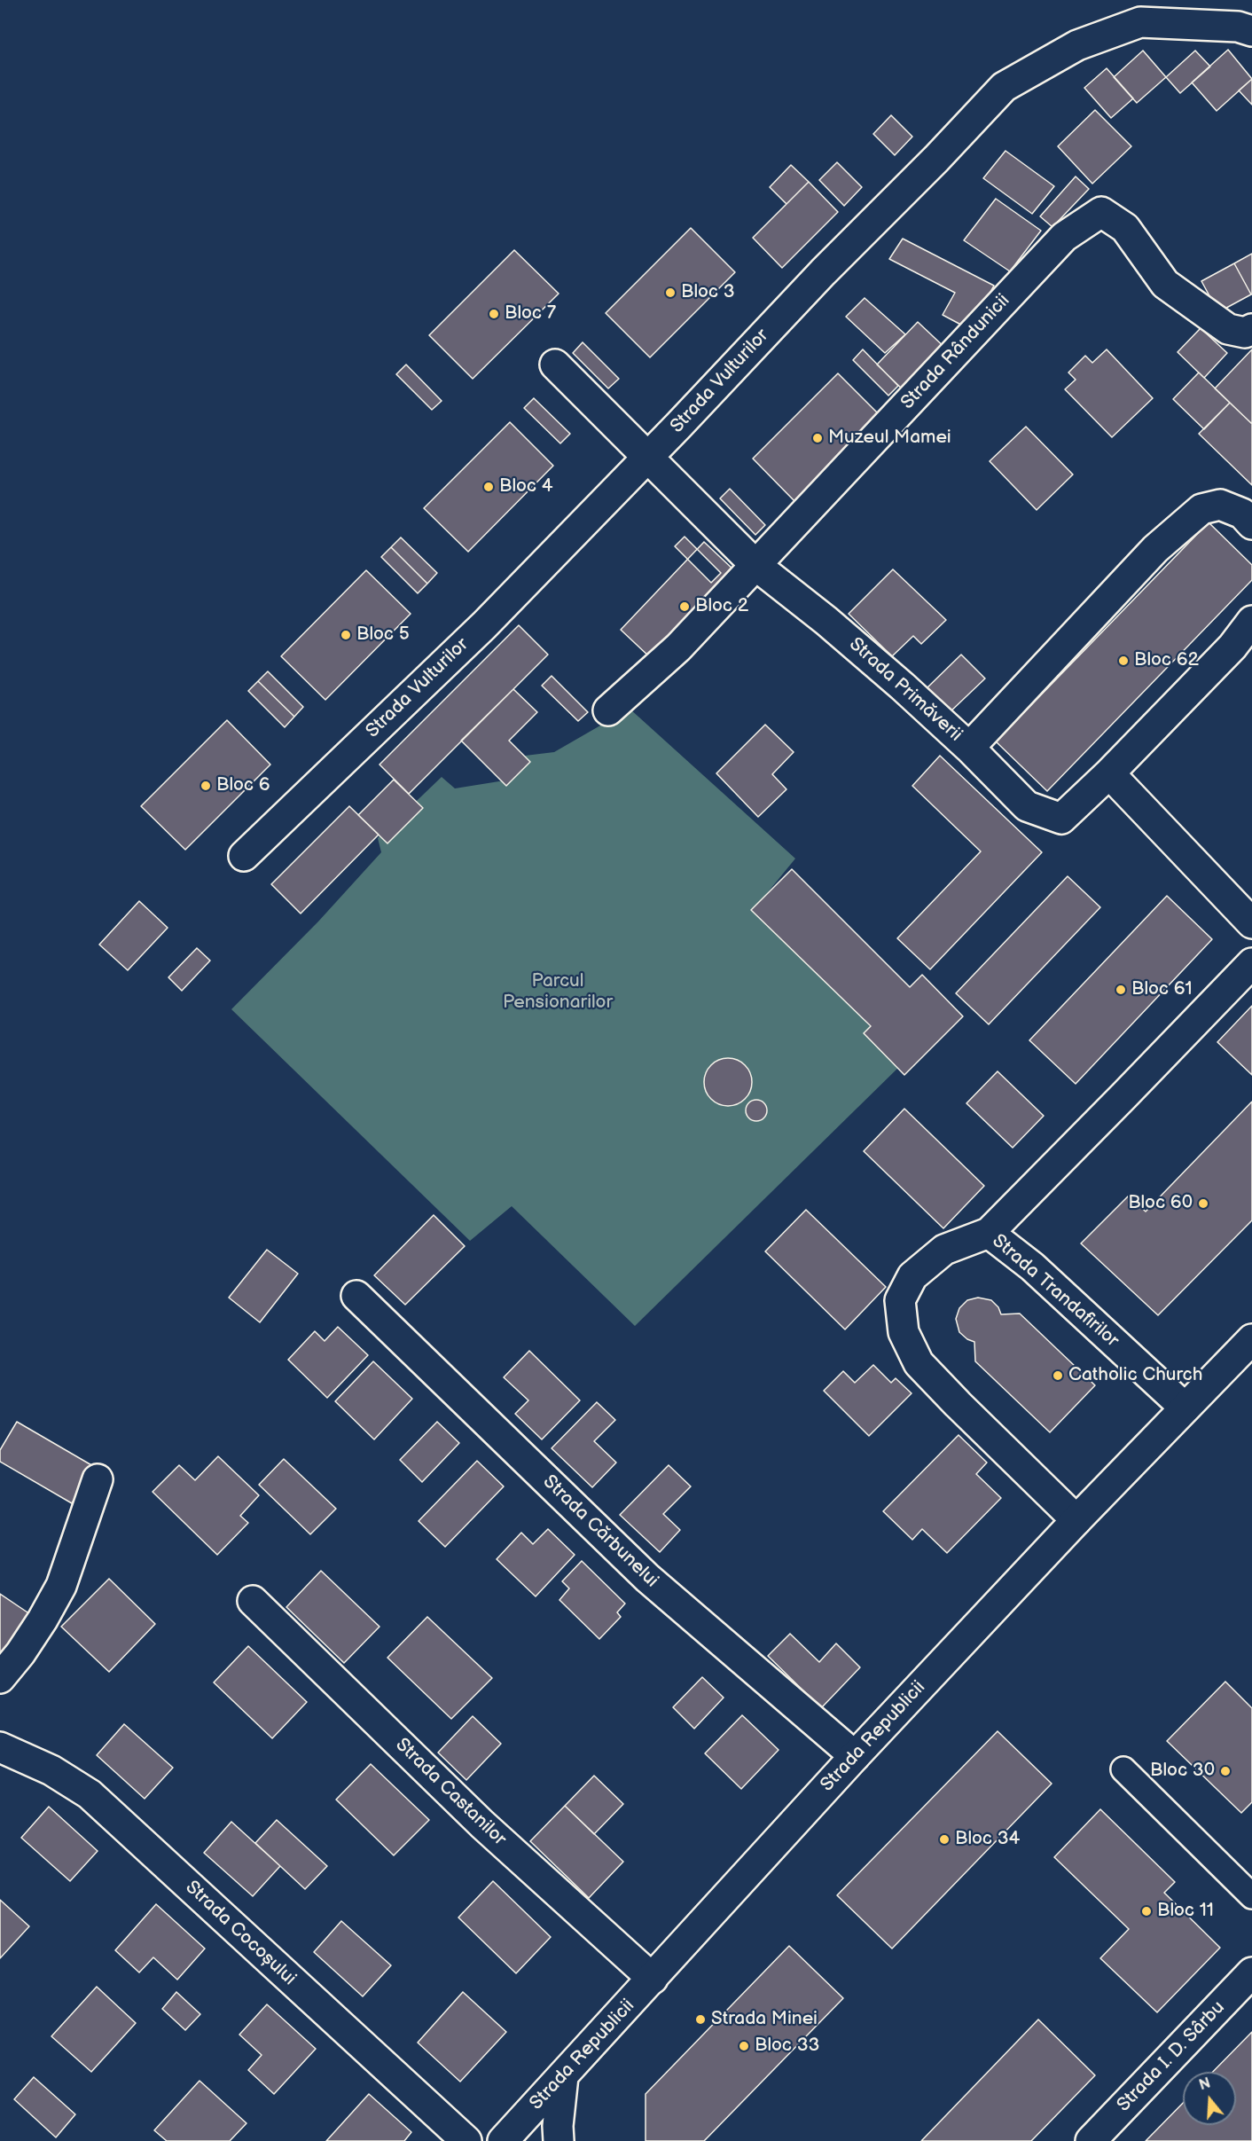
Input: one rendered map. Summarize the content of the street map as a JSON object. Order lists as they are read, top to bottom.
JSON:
{
  "streets": {
    "street": [
      "Strada Rândunicii",
      "Strada Vulturilor",
      "Strada Primăverii",
      "Strada Trandafirilor",
      "Strada Cărbunelui",
      "Strada Republicii",
      "Strada Castanilor",
      "Strada Cocoșului",
      "Strada I. D. Sârbu"
    ]
  },
  "crossings": [
    ["Strada Rândunicii", "Strada Primăverii"],
    ["Strada Vulturilor", "Strada Primăverii"],
    ["Strada Trandafirilor", "Strada Republicii"],
    ["Strada Cărbunelui", "Strada Republicii"],
    ["Strada Republicii", "Strada Castanilor"]
  ],
  "parks": ["Parcul Pensionarilor"],
  "places": [
    "Bloc 3",
    "Bloc 7",
    "Muzeul Mamei",
    "Bloc 4",
    "Bloc 2",
    "Bloc 5",
    "Bloc 62",
    "Bloc 6",
    "Bloc 61",
    "Bloc 60",
    "Catholic Church",
    "Bloc 30",
    "Bloc 34",
    "Bloc 11",
    "Strada Minei",
    "Bloc 33"
  ],
  "north": "top"
}
